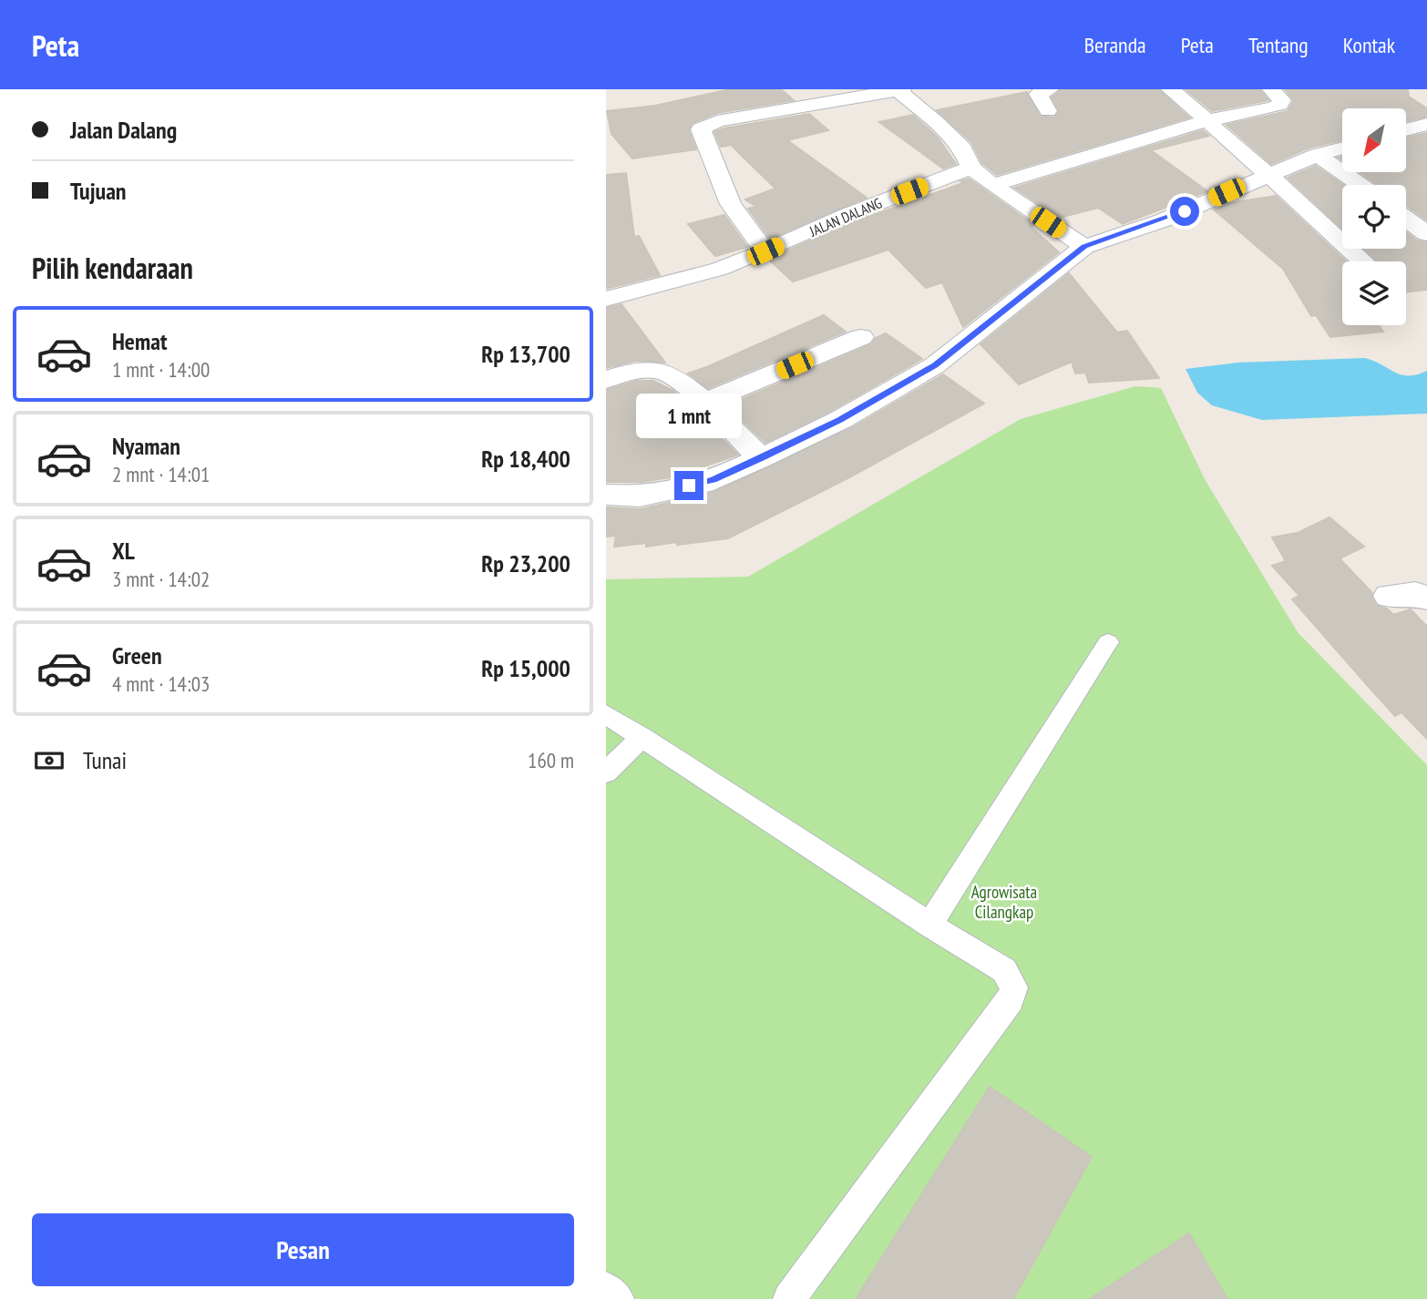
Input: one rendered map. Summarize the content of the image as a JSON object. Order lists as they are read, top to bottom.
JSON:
{
  "streets": {
    "street": ["JALAN DALANG"]
  },
  "parks": ["Agrowisata Cilangkap"],
  "north": "bottom left",
  "page": {
    "header": "Peta",
    "nav": [
      "Beranda",
      "Peta",
      "Tentang",
      "Kontak"
    ],
    "banner": ["Jalan Dalang", "Tujuan"],
    "heading": "Pilih kendaraan",
    "list": [
      {
        "name": "Hemat",
        "note": "1 mnt · 14:00",
        "value": "Rp 13,700"
      },
      {
        "name": "Nyaman",
        "note": "2 mnt · 14:01",
        "value": "Rp 18,400"
      },
      {
        "name": "XL",
        "note": "3 mnt · 14:02",
        "value": "Rp 23,200"
      },
      {
        "name": "Green",
        "note": "4 mnt · 14:03",
        "value": "Rp 15,000"
      }
    ],
    "bubble": "1 mnt",
    "pay": ["Tunai", "160 m"],
    "buttons": "Pesan"
  }
}
